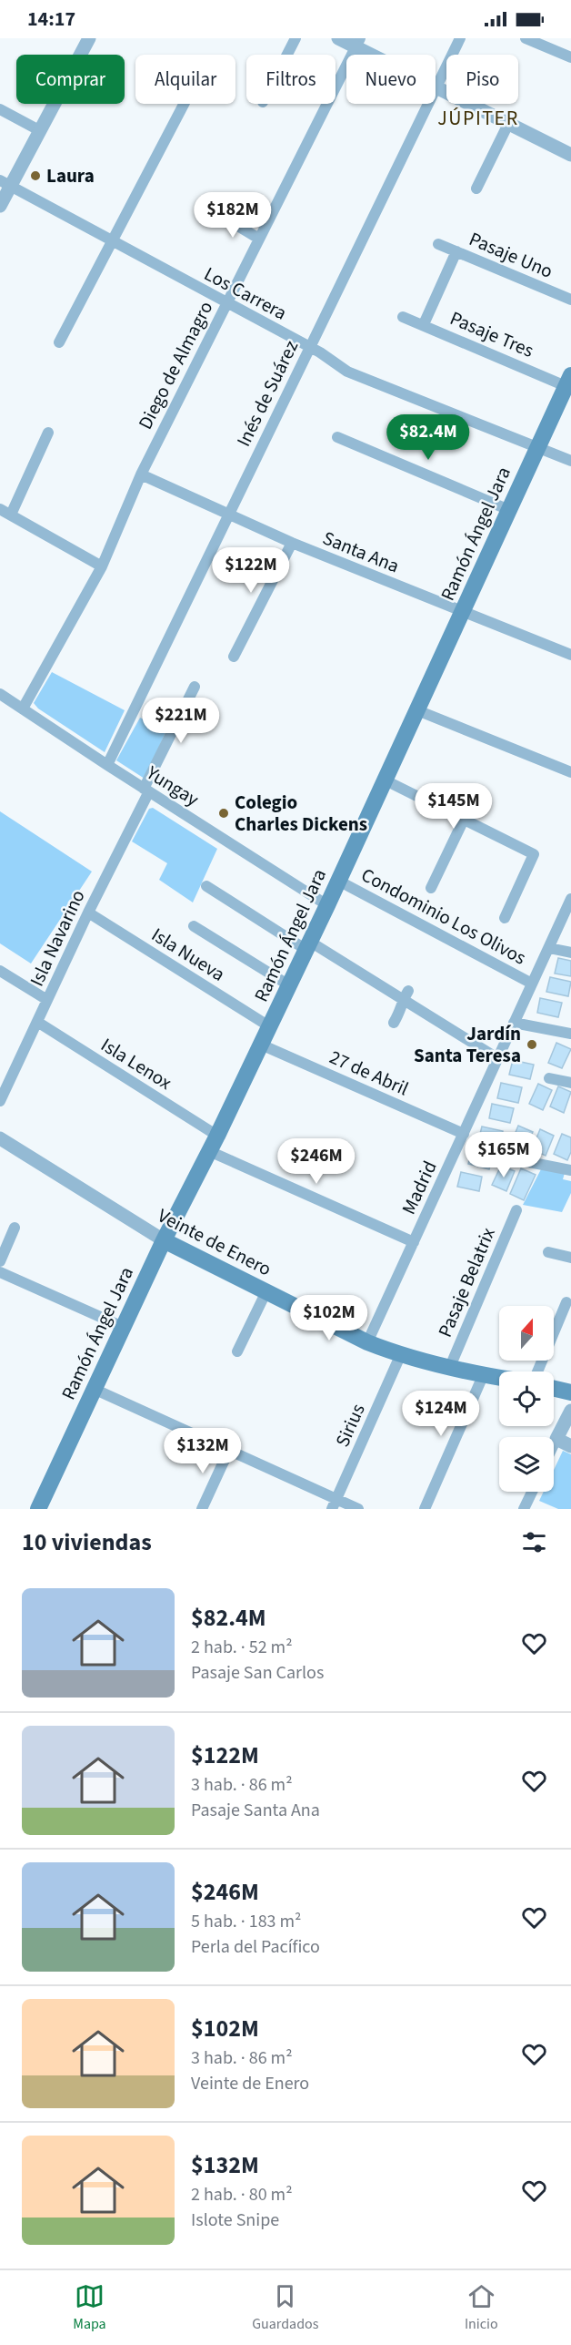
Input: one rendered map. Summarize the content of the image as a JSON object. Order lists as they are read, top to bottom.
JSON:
{
  "streets": {
    "main road": ["Ramón Ángel Jara", "Veinte de Enero"],
    "street": [
      "Pasaje Uno",
      "Los Carrera",
      "Pasaje Tres",
      "Diego de Almagro",
      "Inés de Suárez",
      "Santa Ana",
      "Yungay",
      "Condominio Los Olivos",
      "Isla Navarino",
      "Isla Nueva",
      "Isla Lenox",
      "27 de Abril",
      "Madrid",
      "Pasaje Belatrix",
      "Sirius"
    ]
  },
  "crossings": [
    ["Los Carrera", "Diego de Almagro"],
    ["Los Carrera", "Inés de Suárez"],
    ["Los Carrera", "Ramón Ángel Jara"],
    ["Pasaje Tres", "Ramón Ángel Jara"],
    ["Diego de Almagro", "Santa Ana"],
    ["Diego de Almagro", "Yungay"],
    ["Inés de Suárez", "Santa Ana"],
    ["Inés de Suárez", "Yungay"],
    ["Ramón Ángel Jara", "Santa Ana"],
    ["Ramón Ángel Jara", "Yungay"],
    ["Ramón Ángel Jara", "Condominio Los Olivos"],
    ["Ramón Ángel Jara", "Isla Nueva"],
    ["Ramón Ángel Jara", "Isla Lenox"],
    ["Ramón Ángel Jara", "27 de Abril"],
    ["Ramón Ángel Jara", "Veinte de Enero"],
    ["Yungay", "Isla Navarino"],
    ["Condominio Los Olivos", "Madrid"],
    ["Isla Navarino", "Isla Nueva"],
    ["Isla Navarino", "Isla Lenox"],
    ["27 de Abril", "Madrid"],
    ["Madrid", "Veinte de Enero"],
    ["Veinte de Enero", "Pasaje Belatrix"],
    ["Veinte de Enero", "Sirius"]
  ],
  "districts": ["JÚPITER"],
  "places": ["Laura", "Colegio Charles Dickens", "Jardín Santa Teresa"],
  "north": "top",
  "page": {
    "status": "14:17",
    "chip": [
      "Comprar",
      "Alquilar",
      "Filtros",
      "Nuevo",
      "Piso"
    ],
    "price": [
      "$182M",
      "$82.4M",
      "$122M",
      "$221M",
      "$145M",
      "$165M",
      "$246M",
      "$102M",
      "$124M",
      "$132M"
    ],
    "heading": "10 viviendas",
    "list": [
      {
        "name": "$82.4M",
        "note": "2 hab. · 52 m² · Pasaje San Carlos"
      },
      {
        "name": "$122M",
        "note": "3 hab. · 86 m² · Pasaje Santa Ana"
      },
      {
        "name": "$246M",
        "note": "5 hab. · 183 m² · Perla del Pacífico"
      },
      {
        "name": "$102M",
        "note": "3 hab. · 86 m² · Veinte de Enero"
      },
      {
        "name": "$132M",
        "note": "2 hab. · 80 m² · Islote Snipe"
      }
    ],
    "tabs": ["Mapa", "Guardados", "Inicio"]
  }
}
